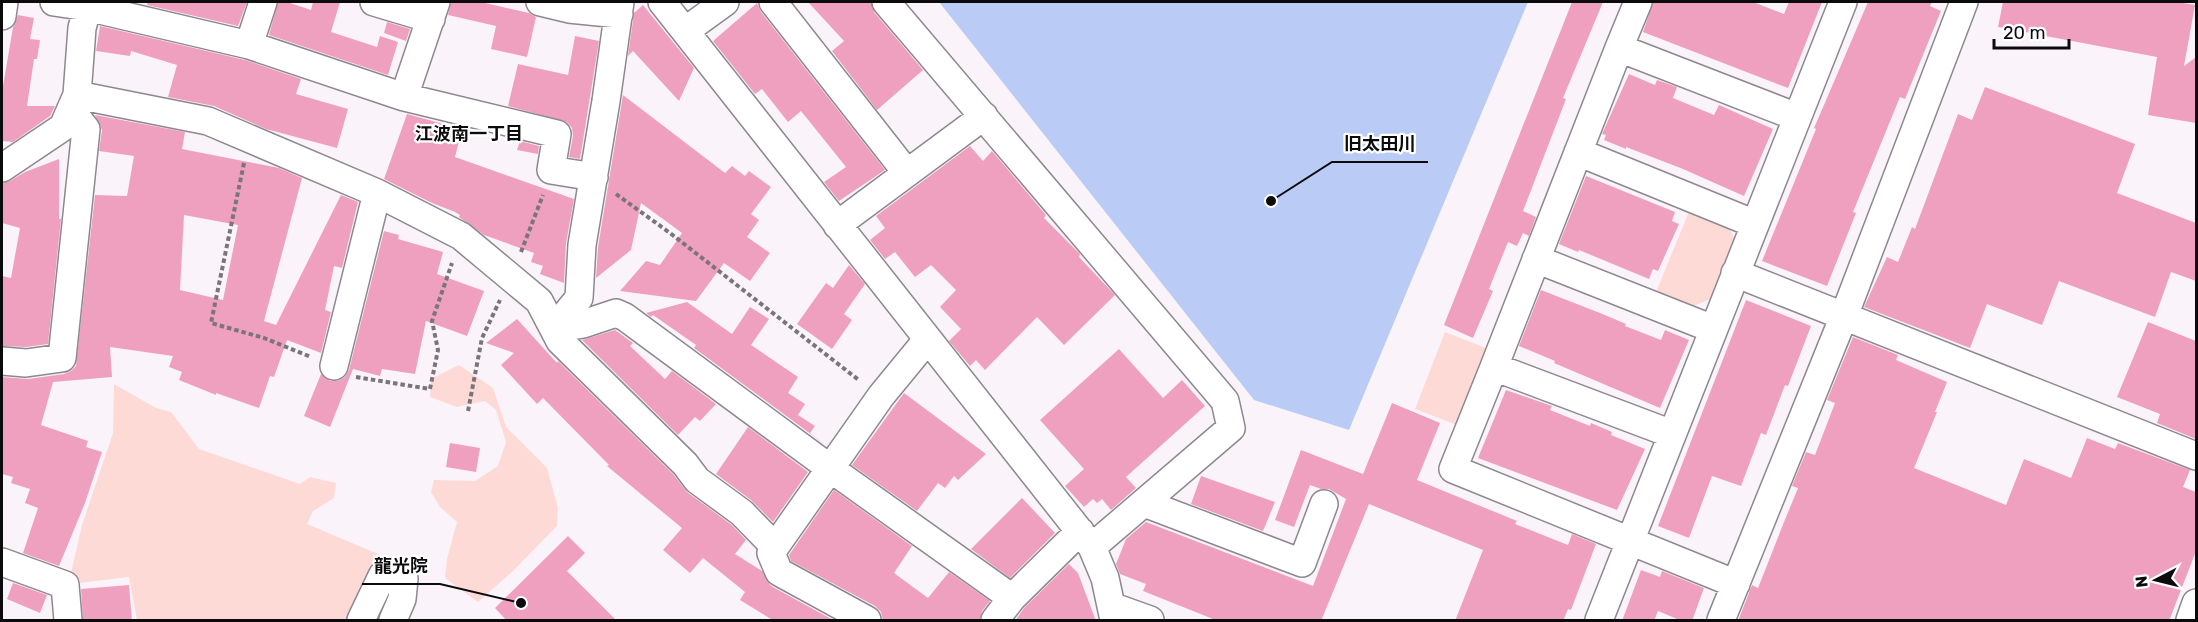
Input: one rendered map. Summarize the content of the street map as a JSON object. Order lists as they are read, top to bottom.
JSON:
{
  "districts": ["江波南一丁目"],
  "places": ["旧太田川", "龍光院"],
  "scale_bar": "20 m",
  "north": "left"
}
